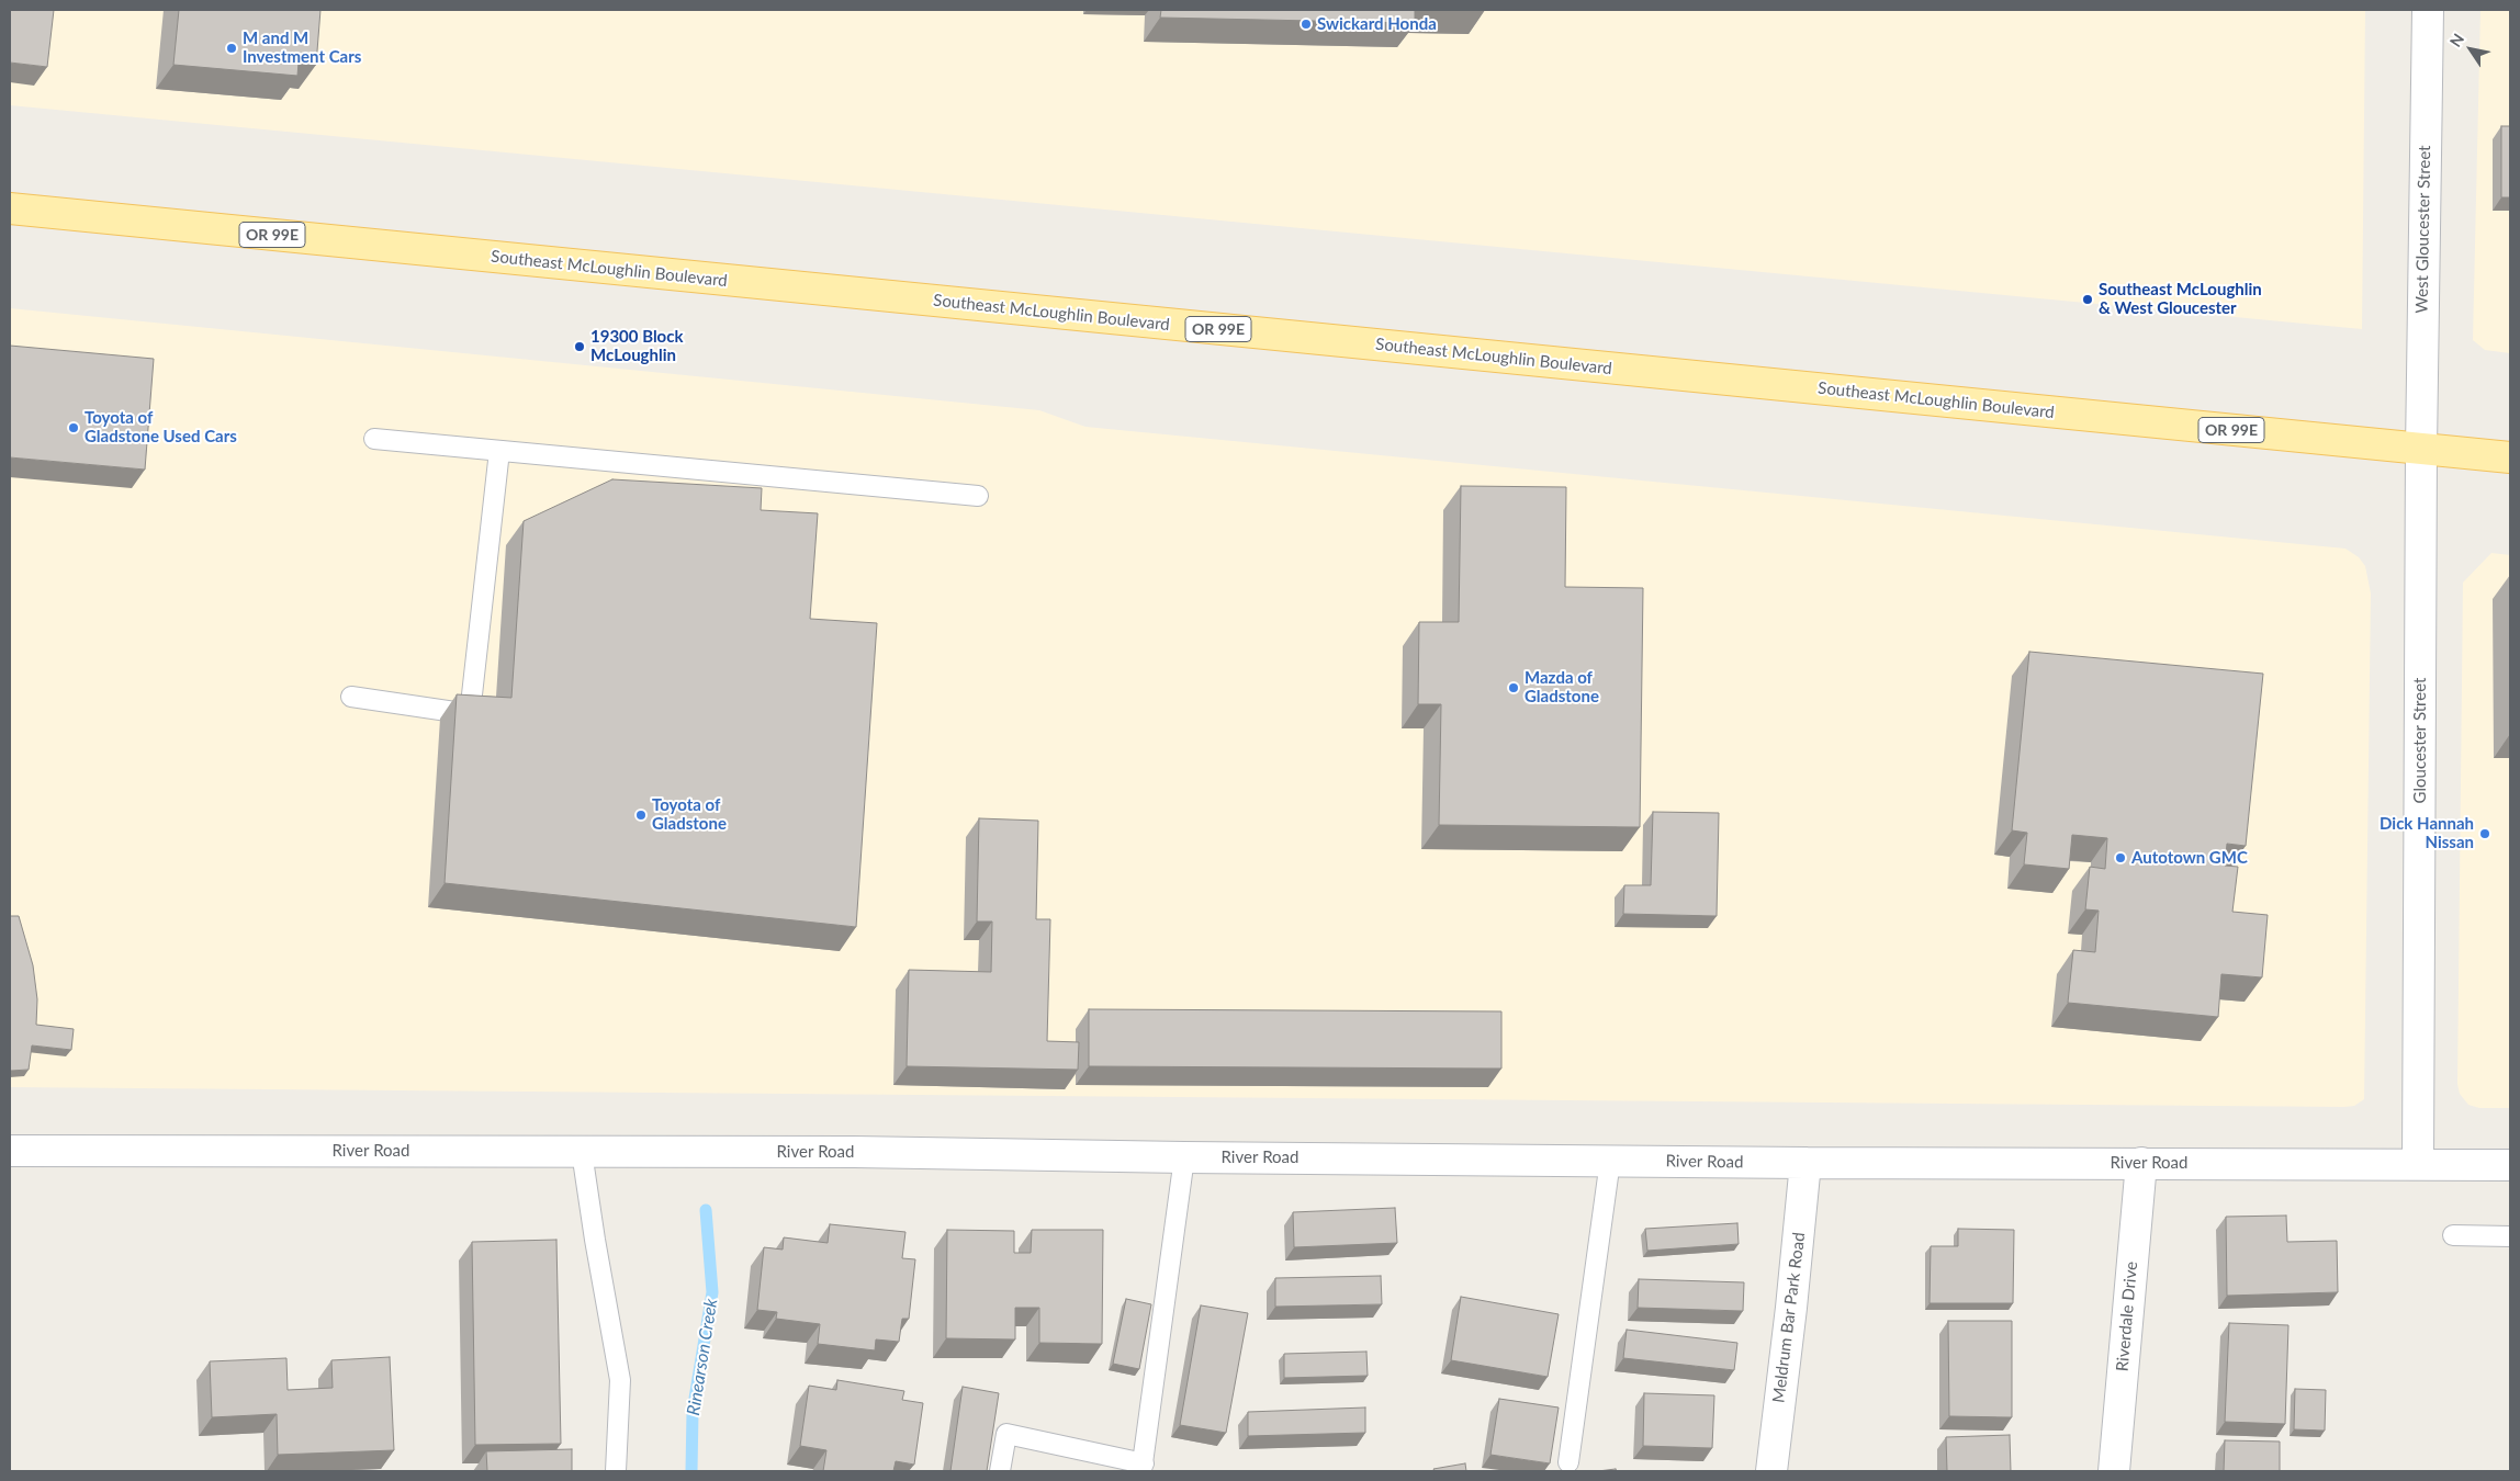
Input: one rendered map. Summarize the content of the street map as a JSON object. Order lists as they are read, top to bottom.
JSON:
{
  "streets": {
    "main road": ["OR 99E", "Southeast McLoughlin Boulevard"],
    "street": [
      "West Gloucester Street",
      "Gloucester Street",
      "River Road",
      "Riverdale Drive",
      "Meldrum Bar Park Road"
    ]
  },
  "crossings": [
    ["West Gloucester Street", "OR 99E"],
    ["West Gloucester Street", "Southeast McLoughlin Boulevard"],
    ["West Gloucester Street", "Gloucester Street"],
    ["OR 99E", "Southeast McLoughlin Boulevard"],
    ["OR 99E", "Gloucester Street"],
    ["Southeast McLoughlin Boulevard", "Gloucester Street"],
    ["Gloucester Street", "River Road"],
    ["River Road", "Riverdale Drive"],
    ["River Road", "Meldrum Bar Park Road"]
  ],
  "water": ["Rinearson Creek"],
  "places": [
    "Swickard Honda",
    "M and M Investment Cars",
    "Southeast McLoughlin & West Gloucester",
    "19300 Block McLoughlin",
    "Toyota of Gladstone Used Cars",
    "Mazda of Gladstone",
    "Toyota of Gladstone",
    "Dick Hannah Nissan",
    "Autotown GMC"
  ],
  "north": "top left"
}
